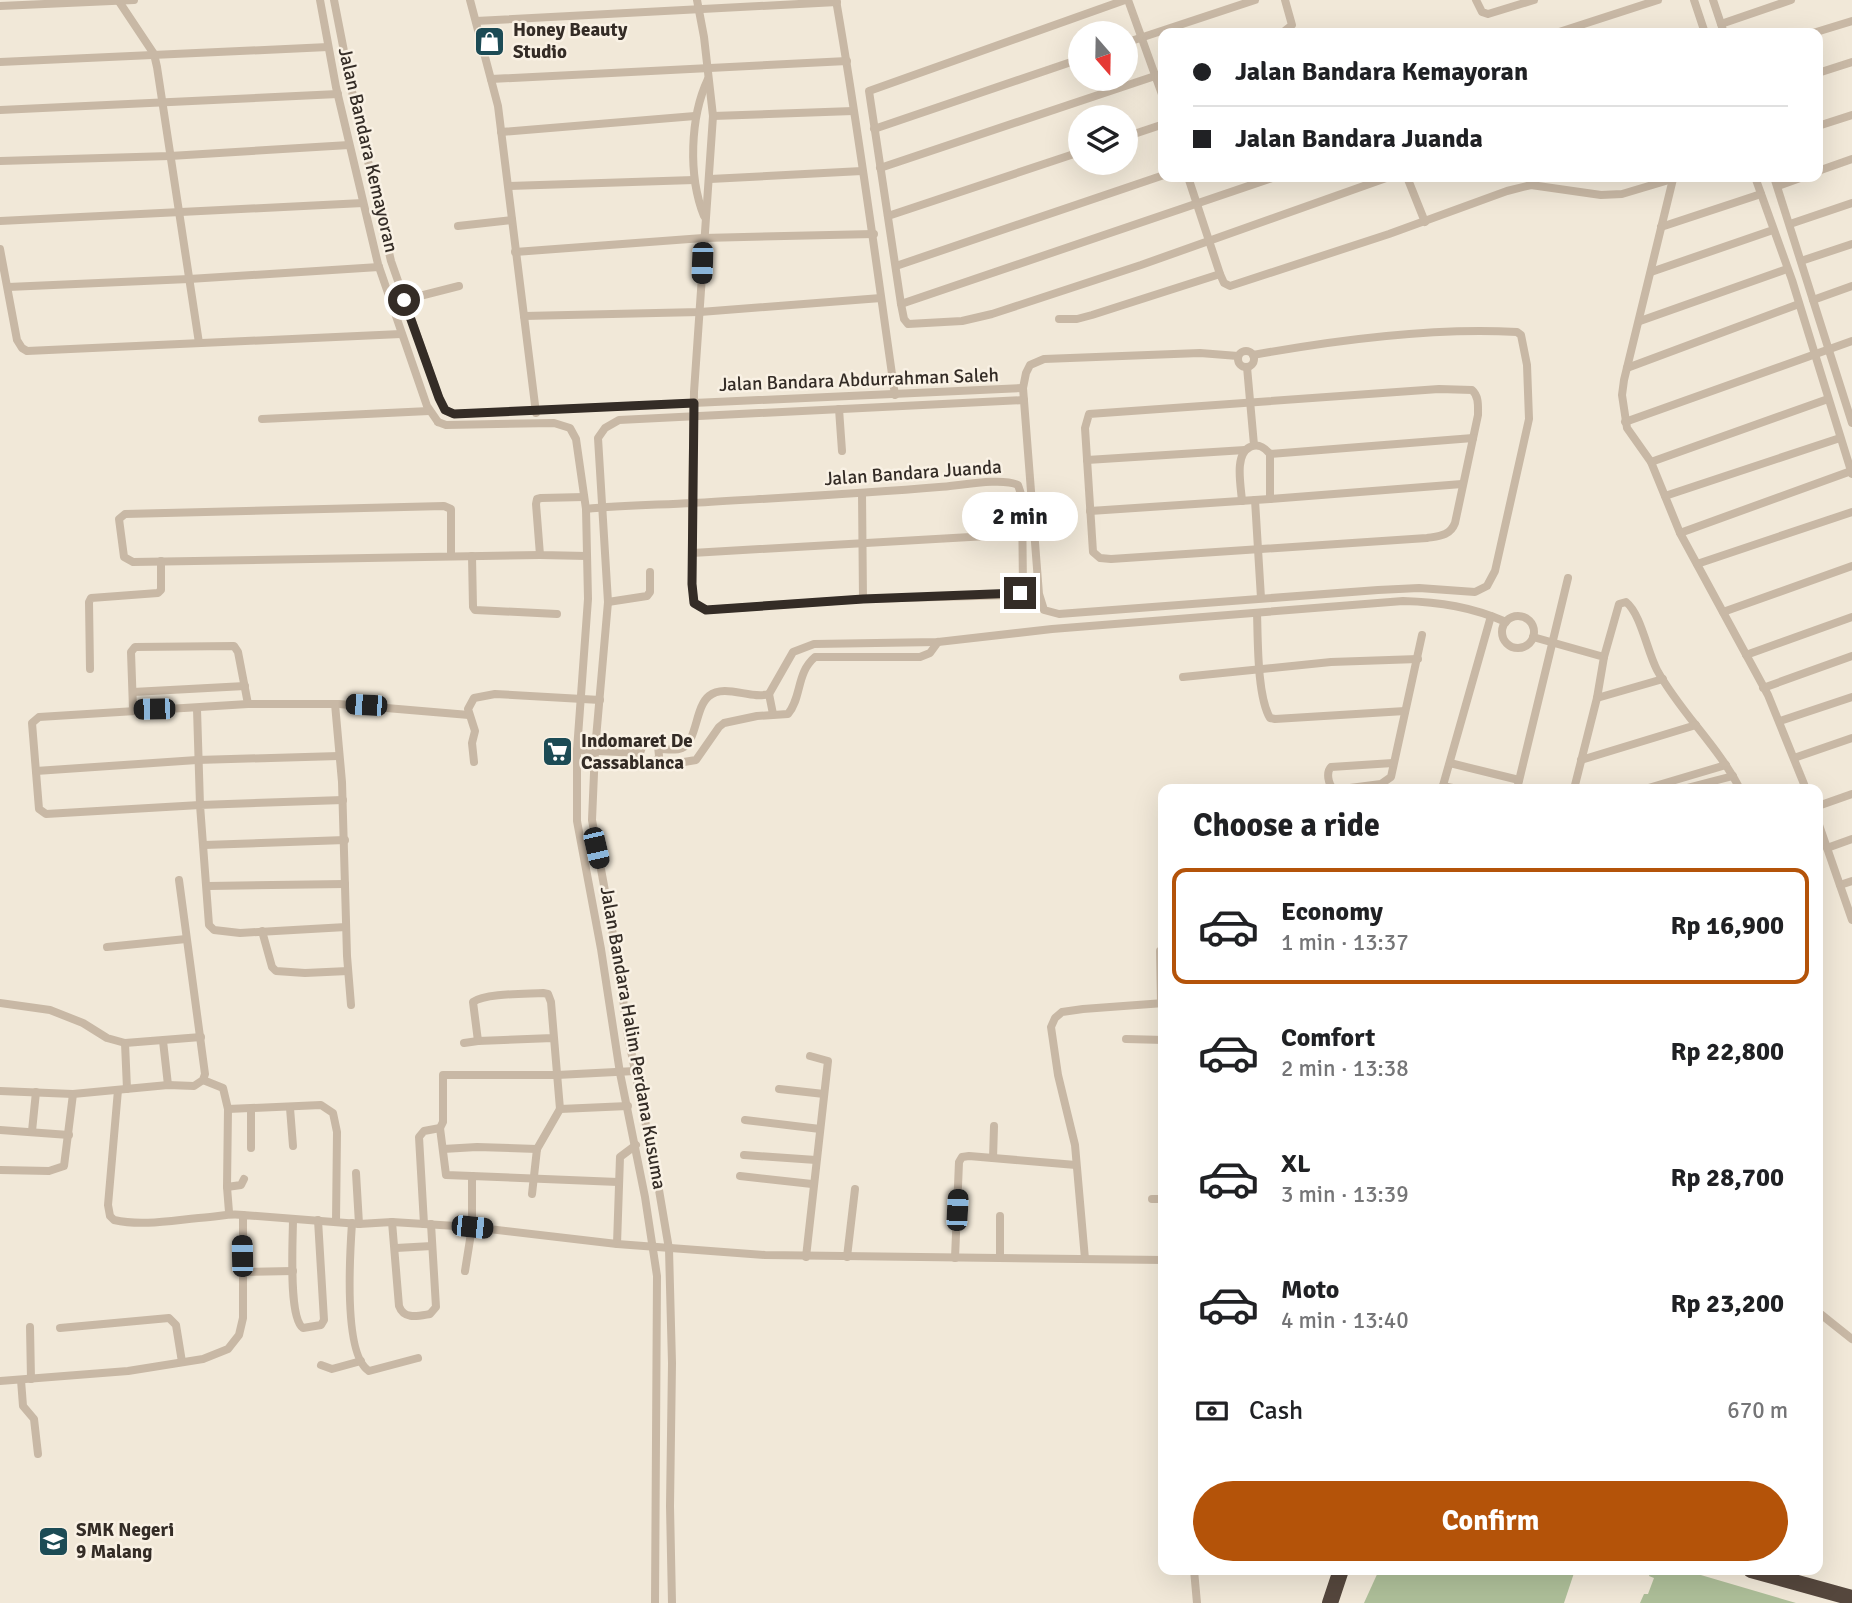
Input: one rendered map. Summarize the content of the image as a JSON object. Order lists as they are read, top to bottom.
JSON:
{
  "streets": {
    "street": [
      "Jalan Bandara Kemayoran",
      "Jalan Bandara Abdurrahman Saleh",
      "Jalan Bandara Juanda",
      "Jalan Bandara Halim Perdana Kusuma"
    ]
  },
  "crossings": [
    ["Jalan Bandara Kemayoran", "Jalan Bandara Abdurrahman Saleh"],
    ["Jalan Bandara Abdurrahman Saleh", "Jalan Bandara Juanda"],
    ["Jalan Bandara Abdurrahman Saleh", "Jalan Bandara Halim Perdana Kusuma"],
    ["Jalan Bandara Juanda", "Jalan Bandara Halim Perdana Kusuma"]
  ],
  "places": {
    "shop": ["Honey Beauty Studio"],
    "supermarket": ["Indomaret De Cassablanca"],
    "school or university": ["SMK Negeri 9 Malang"]
  },
  "north": "bottom",
  "page": {
    "banner": ["Jalan Bandara Kemayoran", "Jalan Bandara Juanda"],
    "bubble": "2 min",
    "heading": "Choose a ride",
    "list": [
      {
        "name": "Economy",
        "note": "1 min · 13:37",
        "value": "Rp 16,900"
      },
      {
        "name": "Comfort",
        "note": "2 min · 13:38",
        "value": "Rp 22,800"
      },
      {
        "name": "XL",
        "note": "3 min · 13:39",
        "value": "Rp 28,700"
      },
      {
        "name": "Moto",
        "note": "4 min · 13:40",
        "value": "Rp 23,200"
      }
    ],
    "pay": ["Cash", "670 m"],
    "buttons": "Confirm"
  }
}
